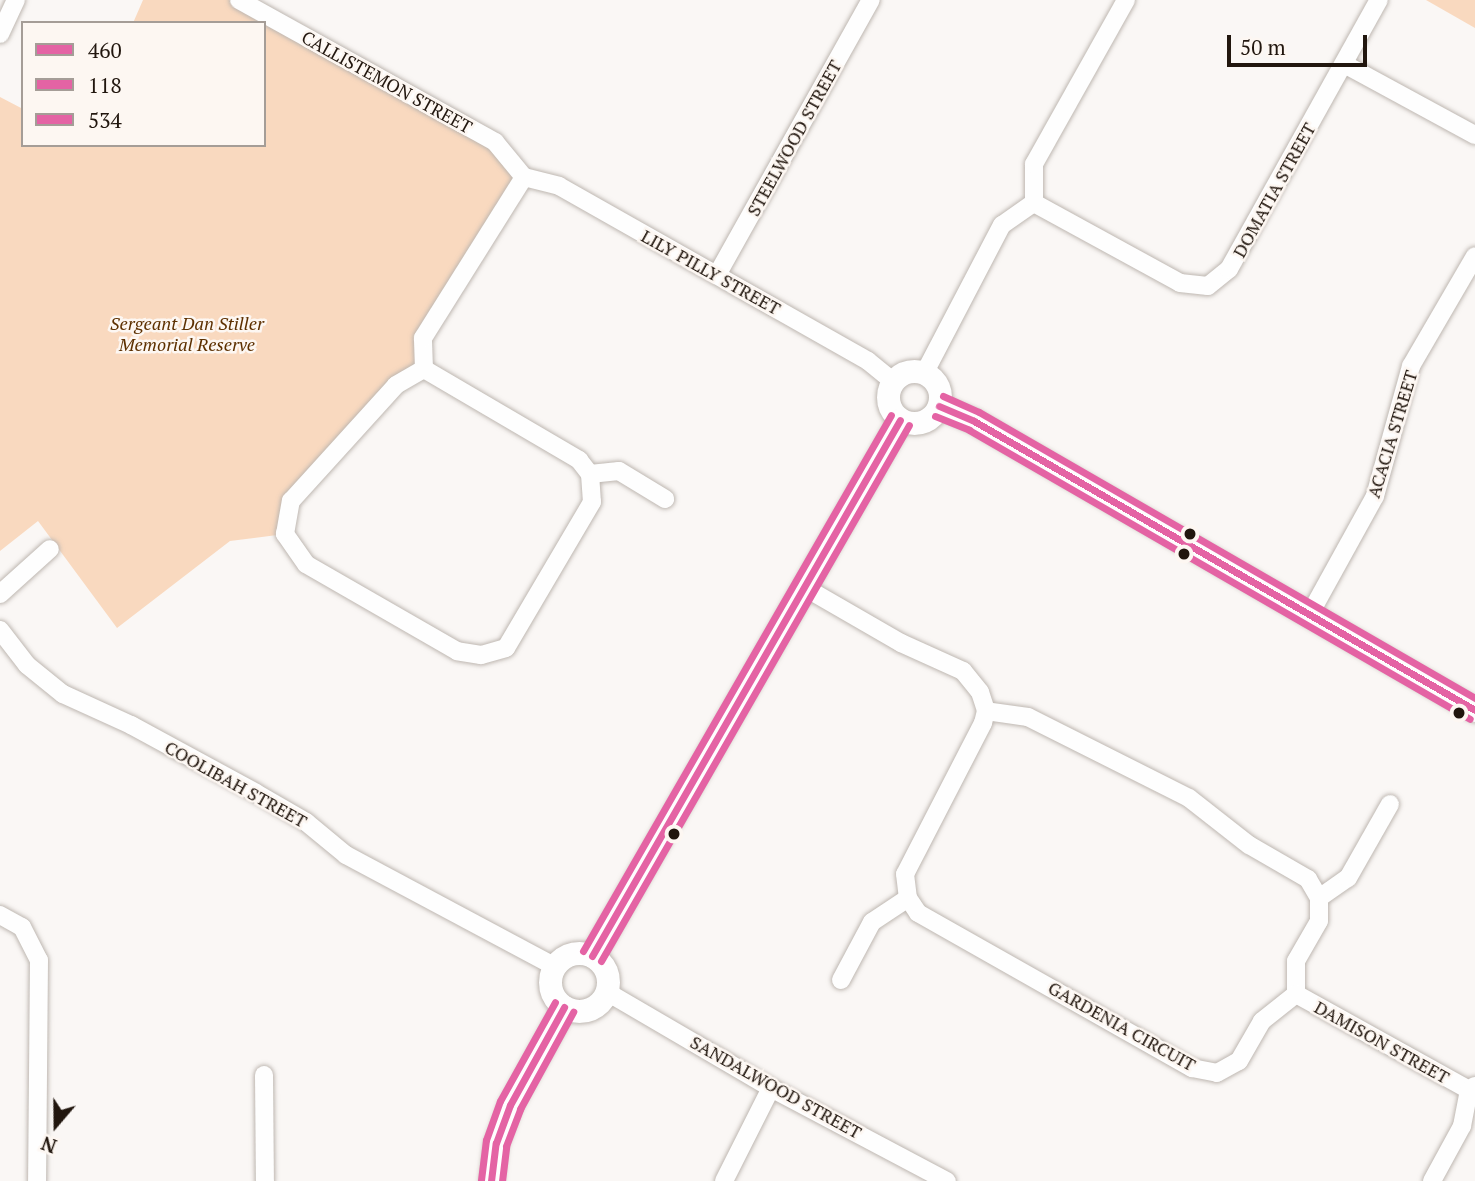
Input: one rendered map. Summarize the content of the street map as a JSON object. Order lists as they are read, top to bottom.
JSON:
{
  "streets": {
    "street": [
      "CALLISTEMON STREET",
      "STEELWOOD STREET",
      "DOMATIA STREET",
      "LILY PILLY STREET",
      "ACACIA STREET",
      "COOLIBAH STREET",
      "GARDENIA CIRCUIT",
      "DAMISON STREET",
      "SANDALWOOD STREET"
    ]
  },
  "crossings": [
    ["CALLISTEMON STREET", "LILY PILLY STREET"],
    ["STEELWOOD STREET", "LILY PILLY STREET"],
    ["COOLIBAH STREET", "SANDALWOOD STREET"],
    ["GARDENIA CIRCUIT", "DAMISON STREET"]
  ],
  "parks": ["Sergeant Dan Stiller Memorial Reserve"],
  "lines": ["transit line 534", "transit line 460", "transit line 118"],
  "legend": ["460", "118", "534"],
  "scale_bar": "50 m",
  "north": "bottom"
}
